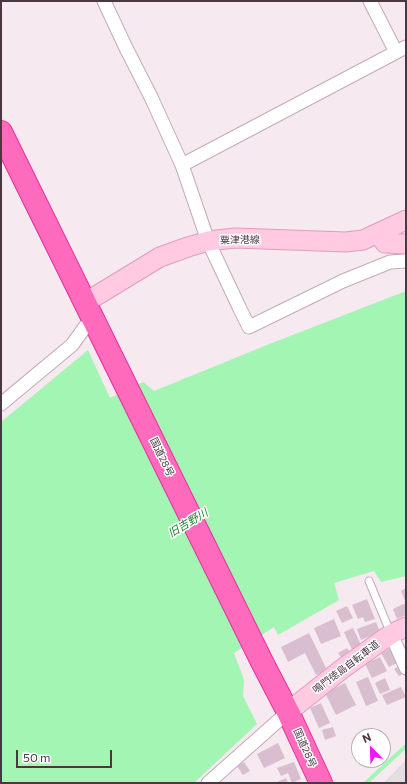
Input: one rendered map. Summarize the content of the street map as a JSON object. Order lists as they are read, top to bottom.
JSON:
{
  "streets": {
    "highway": ["国道28号"],
    "main road": ["粟津港線", "鳴門徳島自転車道"]
  },
  "crossings": [
    ["粟津港線", "国道28号"],
    ["国道28号", "鳴門徳島自転車道"]
  ],
  "water": ["旧吉野川"],
  "scale_bar": "50 m",
  "north": "top left"
}
